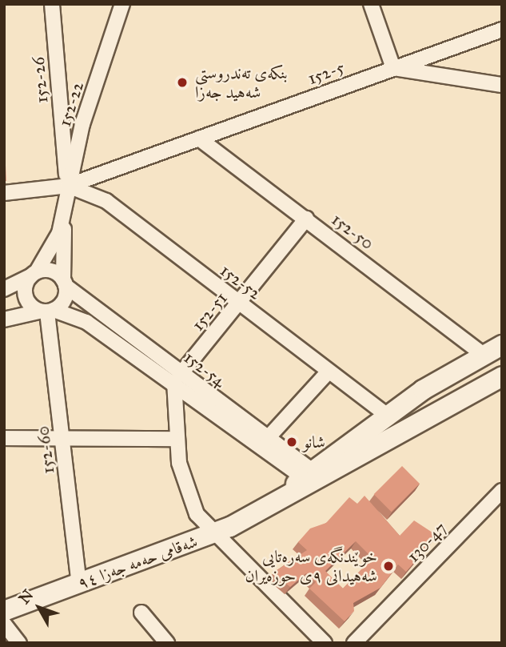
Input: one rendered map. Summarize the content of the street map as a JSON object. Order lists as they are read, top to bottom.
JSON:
{
  "streets": {
    "main road": ["شەقامی حەمە جەزا ٩٤"],
    "street": [
      "152-5",
      "152-26",
      "152-22",
      "152-50",
      "152-52",
      "152-51",
      "152-54",
      "152-60",
      "130-47"
    ]
  },
  "crossings": [
    ["152-5", "152-26"],
    ["152-5", "152-22"],
    ["152-5", "152-50"],
    ["152-5", "152-52"],
    ["152-26", "152-22"],
    ["152-26", "152-52"],
    ["152-22", "152-52"],
    ["152-50", "152-51"],
    ["152-50", "شەقامی حەمە جەزا ٩٤"],
    ["152-52", "152-51"],
    ["152-52", "شەقامی حەمە جەزا ٩٤"],
    ["152-51", "152-54"],
    ["152-54", "152-60"],
    ["152-54", "شەقامی حەمە جەزا ٩٤"],
    ["152-60", "شەقامی حەمە جەزا ٩٤"]
  ],
  "places": ["بنکەی تەندروستی شەهید جەزا", "شانو", "خوێندنگەی سەرەتایی شەهیدانی ٩ی حوزەیران"],
  "north": "top left"
}
